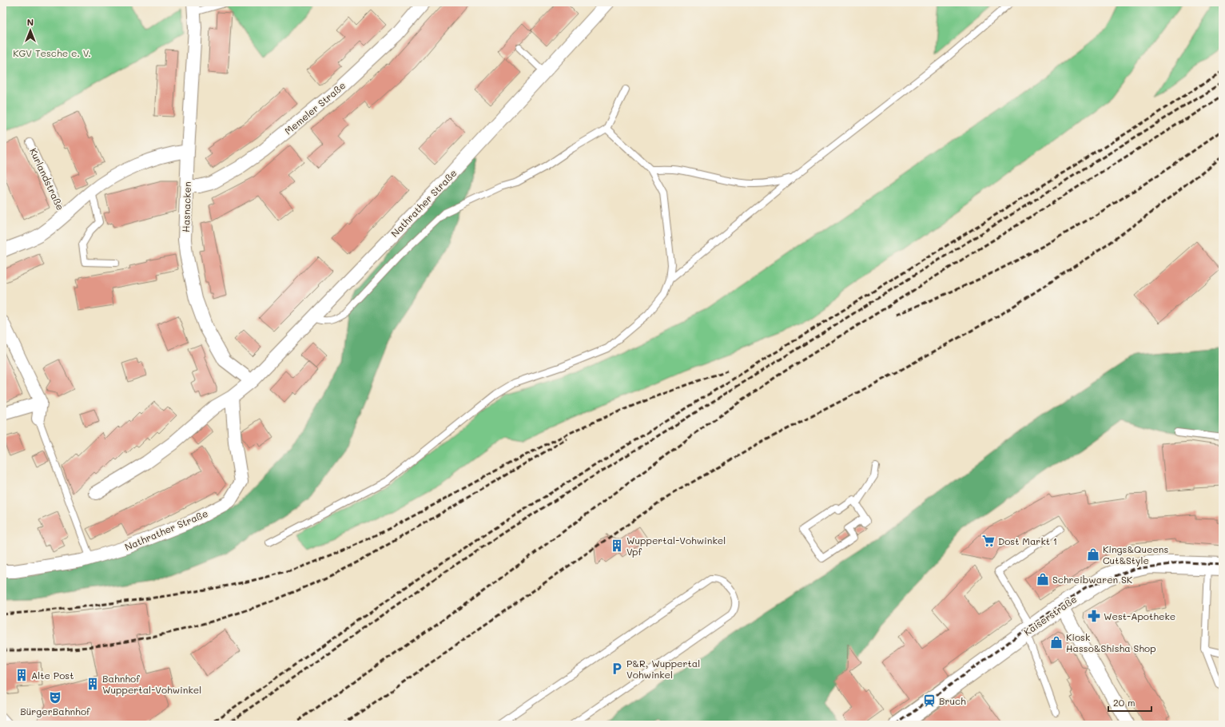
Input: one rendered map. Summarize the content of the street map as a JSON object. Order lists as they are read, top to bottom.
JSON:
{
  "streets": {
    "main road": ["Kaiserstraße"],
    "street": [
      "Memeler Straße",
      "Kurlandstraße",
      "Nathrather Straße",
      "Hasnacken"
    ]
  },
  "crossings": [
    ["Memeler Straße", "Hasnacken"],
    ["Kurlandstraße", "Hasnacken"],
    ["Nathrather Straße", "Hasnacken"]
  ],
  "parks": ["KGV Tesche e. V."],
  "places": {
    "supermarket": ["Dost Markt 1"],
    "building": ["Wuppertal-Vohwinkel Vpf", "Alte Post", "Bahnhof Wuppertal-Vohwinkel"],
    "shop": ["Kings&Queens Cut&Style", "Schreibwaren SK", "Kiosk Hasso&Shisha Shop"],
    "pharmacy": ["West-Apotheke"],
    "parking": ["P&R, Wuppertal Vohwinkel"],
    "theatre": ["BürgerBahnhof"],
    "station": ["Bruch"]
  },
  "scale_bar": "20 m",
  "north": "top"
}
